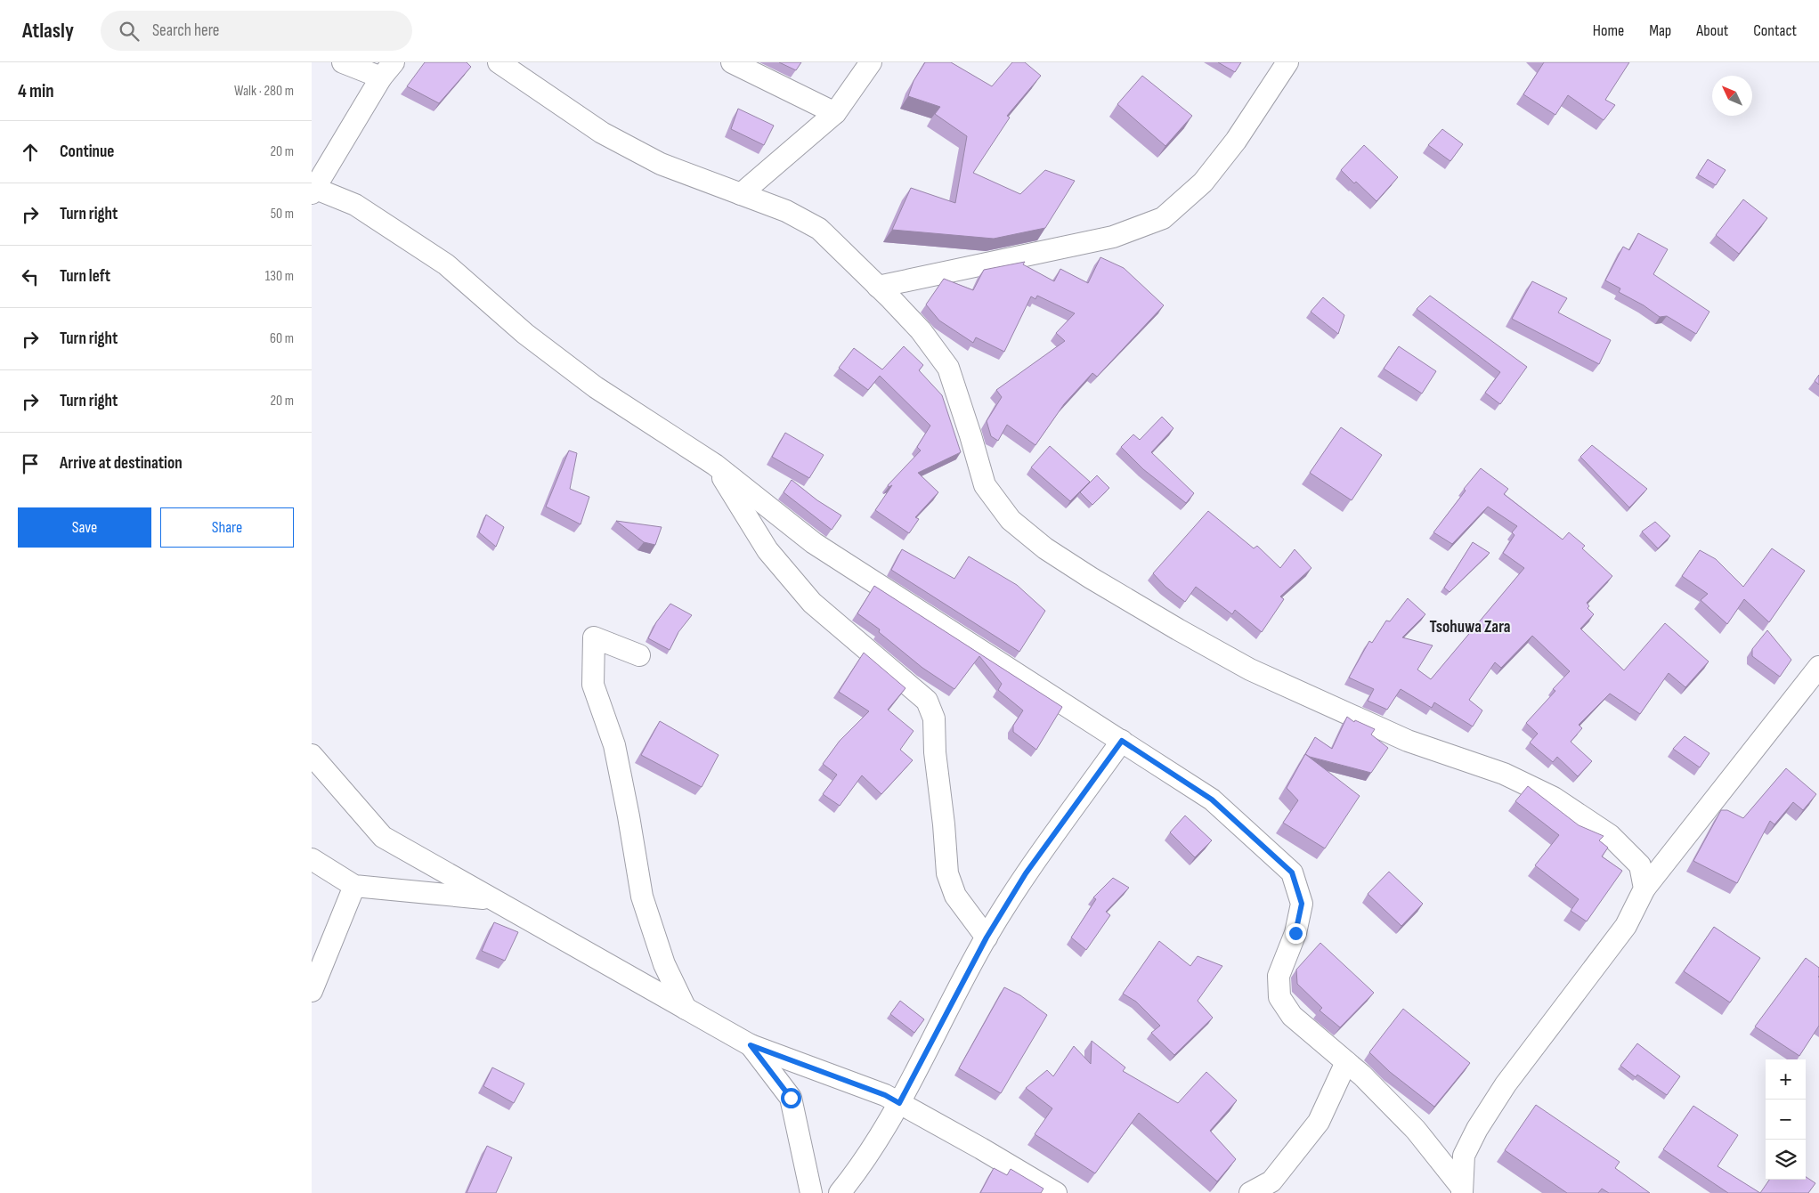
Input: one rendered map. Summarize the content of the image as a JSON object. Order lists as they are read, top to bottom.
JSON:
{
  "districts": ["Tsohuwa Zara"],
  "north": "top left",
  "page": {
    "header": "Atlasly",
    "search": "Search here",
    "nav": [
      "Home",
      "Map",
      "About",
      "Contact"
    ],
    "heading": ["4 min", "Walk · 280 m"],
    "list": [
      ["Continue", "20 m"],
      ["Turn right", "50 m"],
      ["Turn left", "130 m"],
      ["Turn right", "60 m"],
      ["Turn right", "20 m"],
      "Arrive at destination"
    ],
    "buttons": ["Save", "Share"],
    "map_buttons": ["+", "−"]
  }
}
